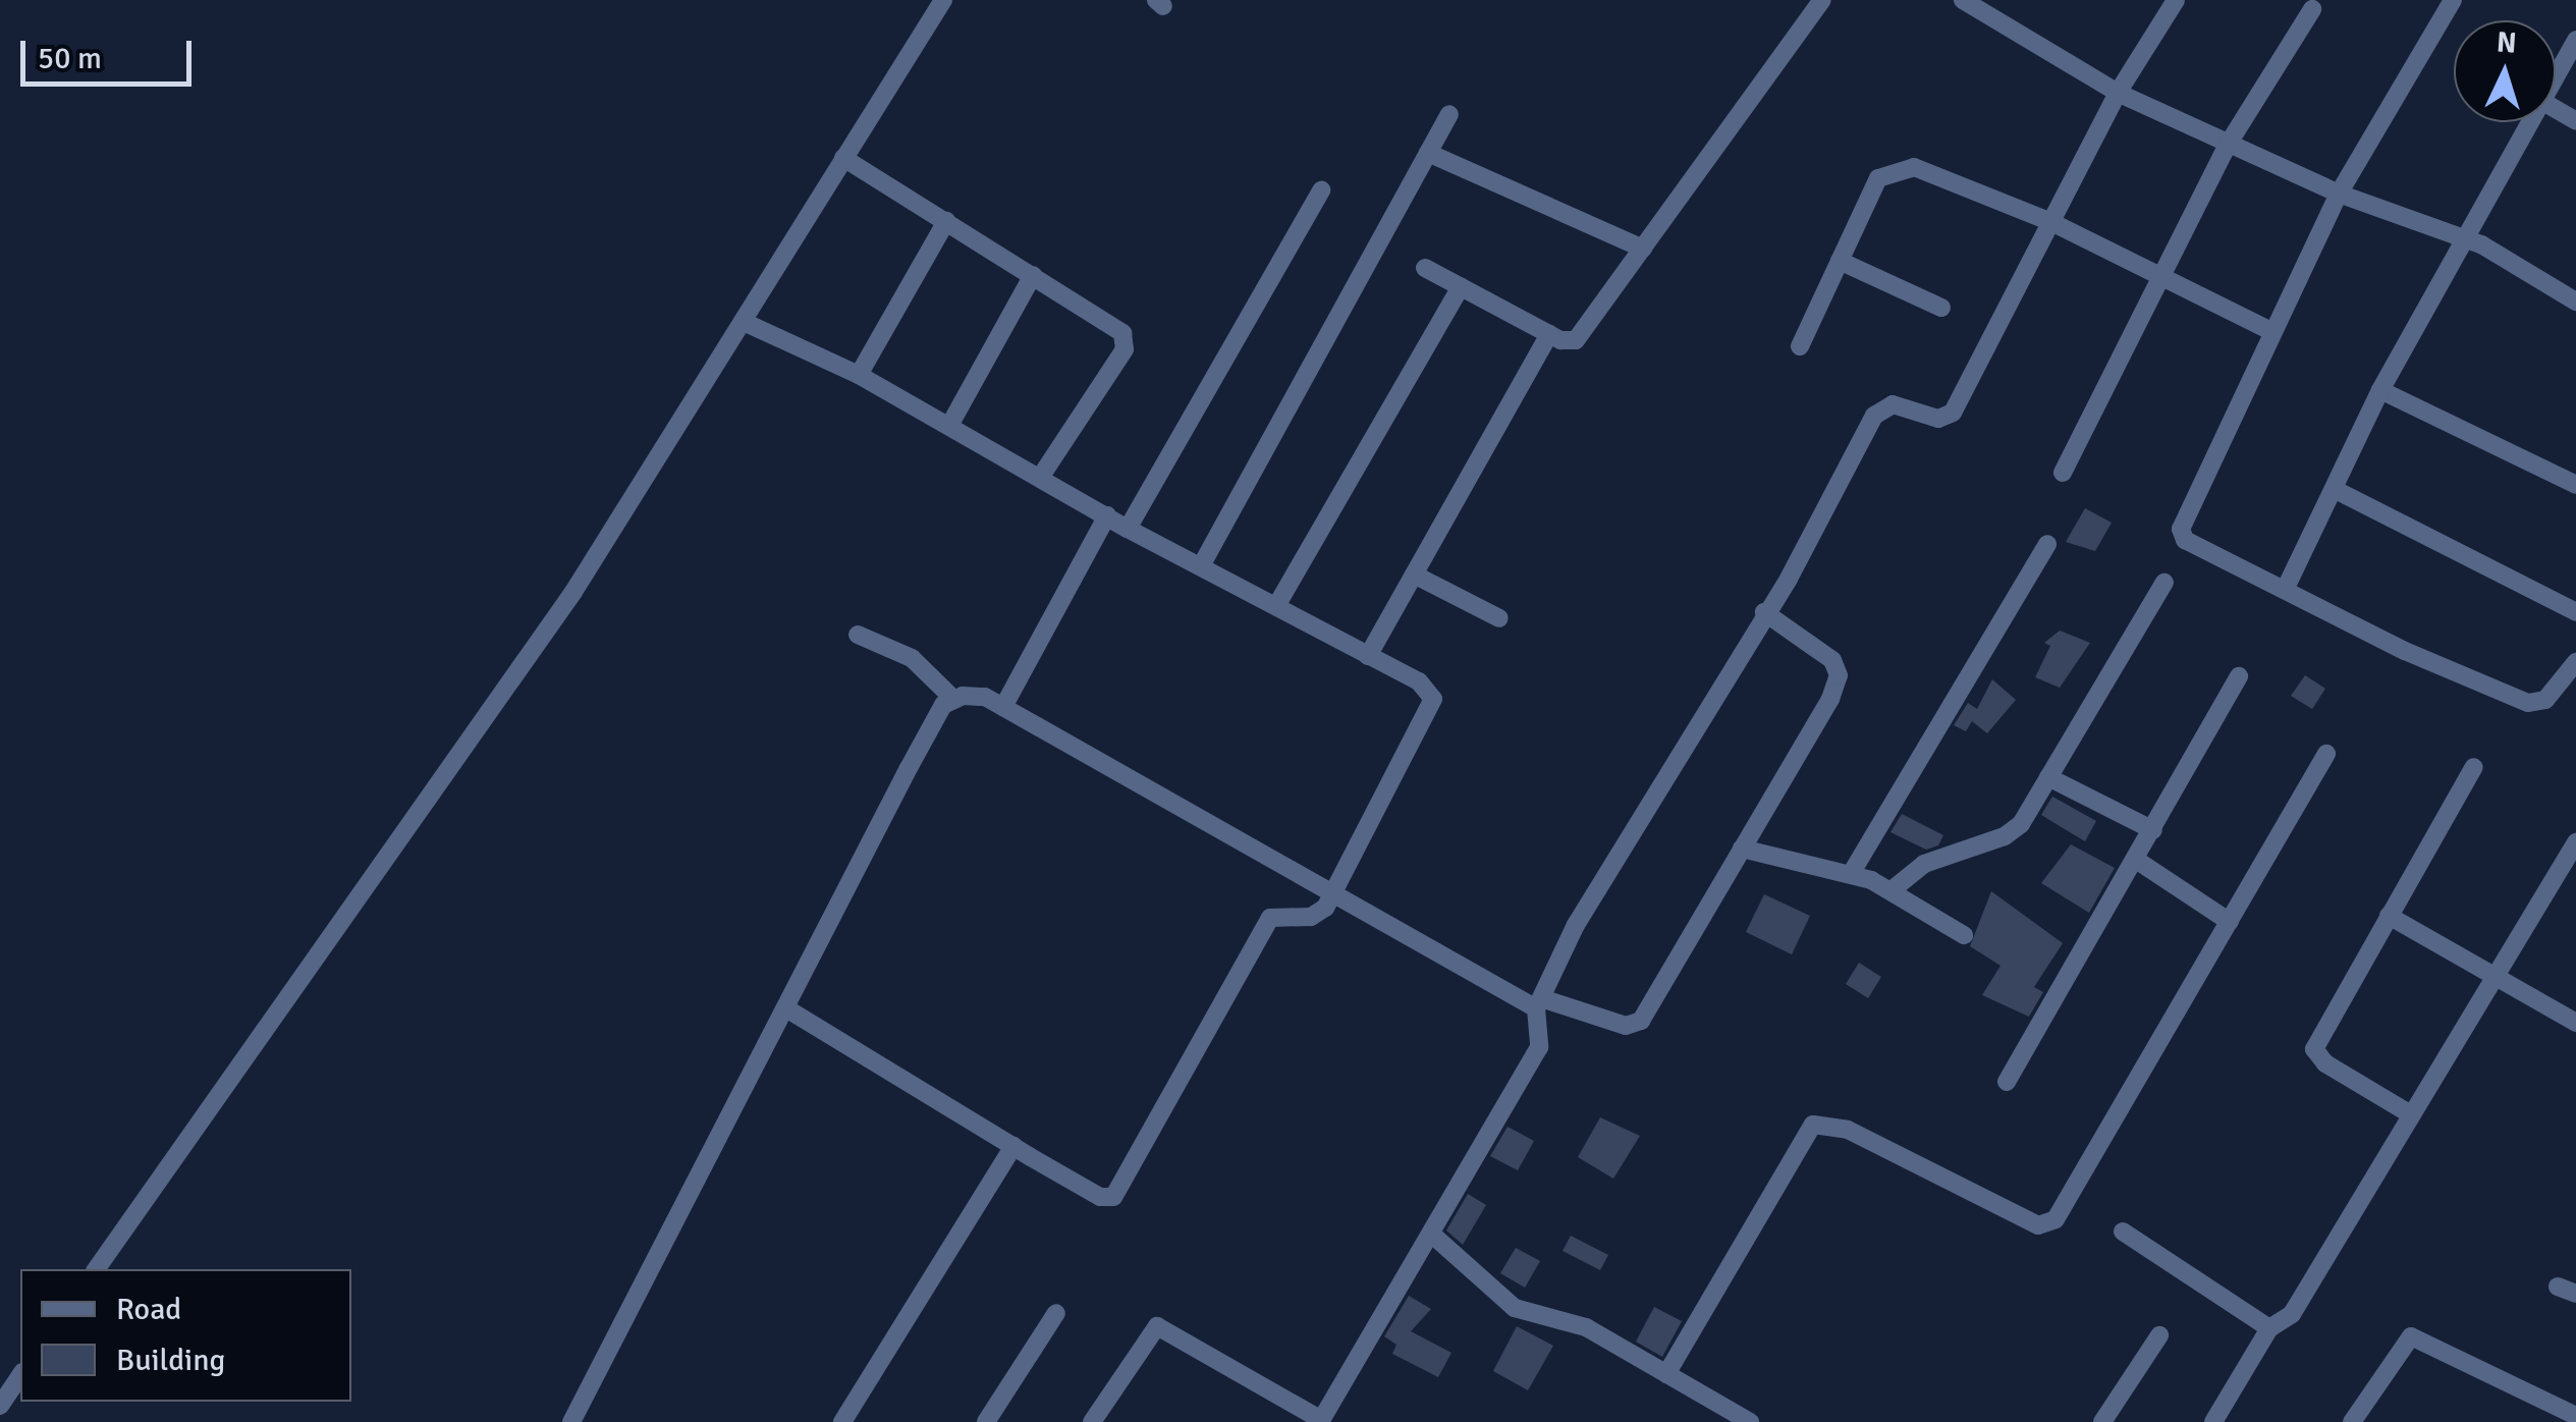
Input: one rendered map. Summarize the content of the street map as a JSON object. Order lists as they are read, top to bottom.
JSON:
{
  "legend": ["Road", "Building"],
  "scale_bar": "50 m",
  "north": "top"
}
